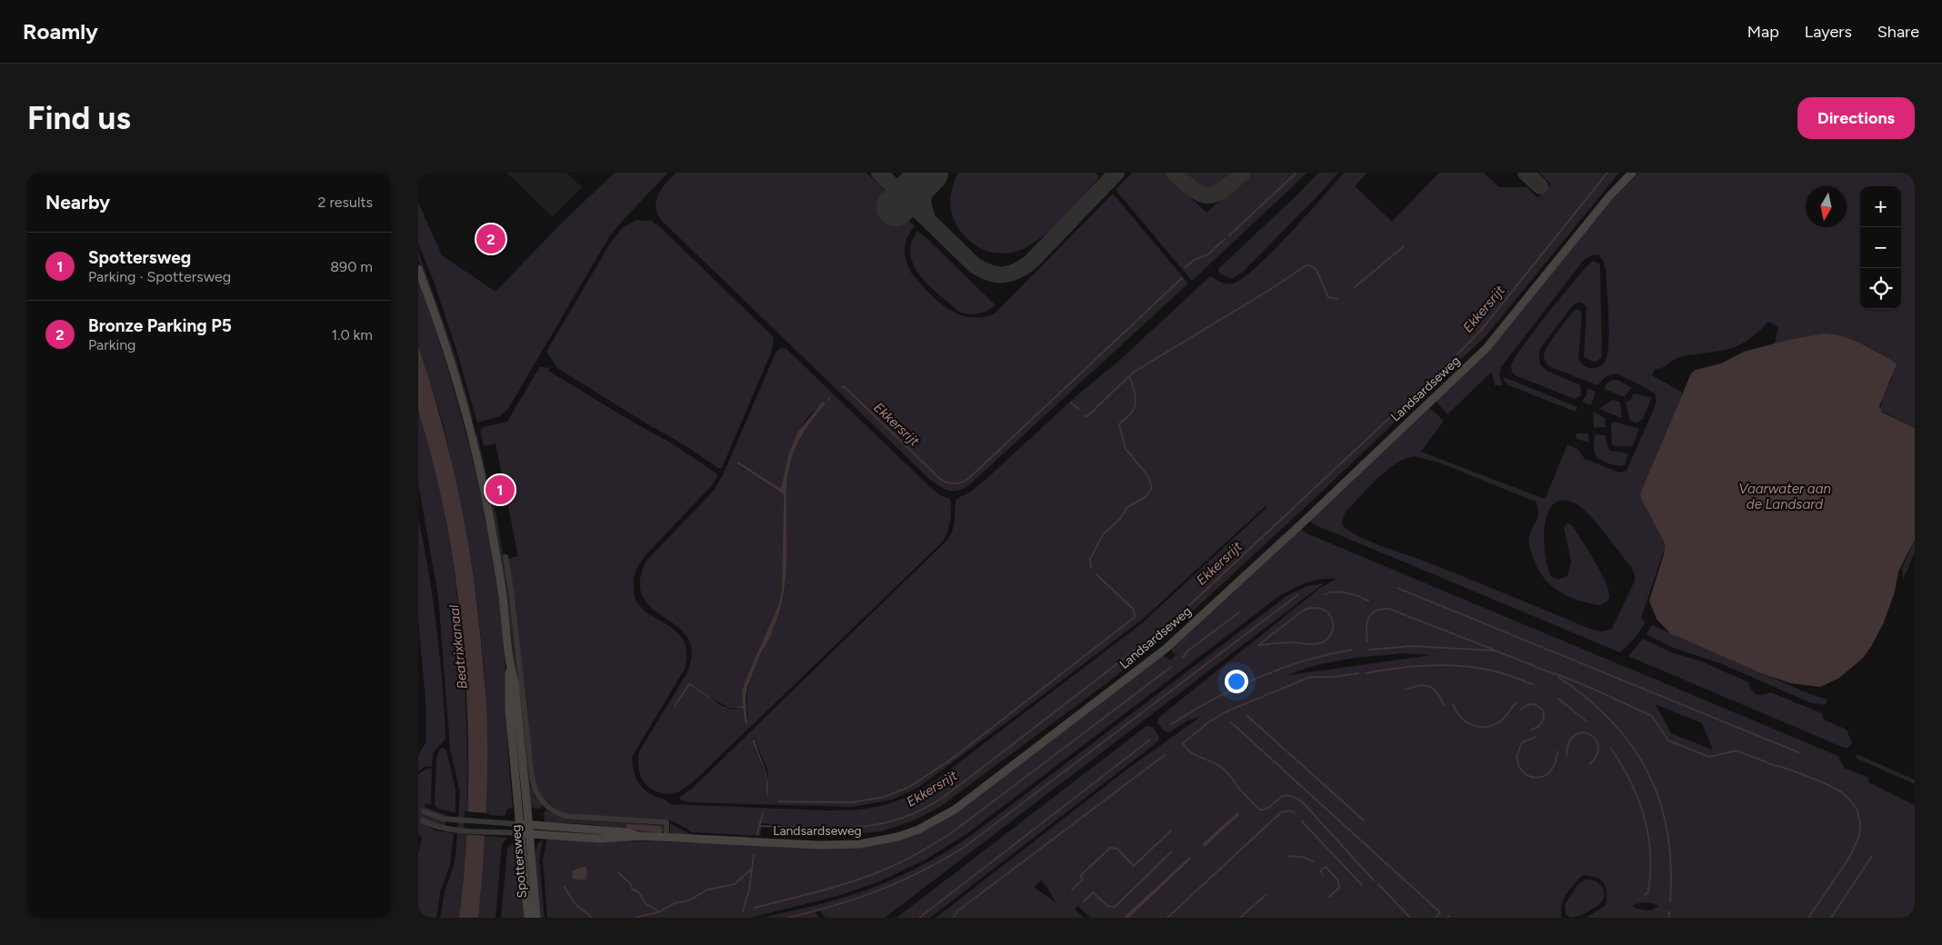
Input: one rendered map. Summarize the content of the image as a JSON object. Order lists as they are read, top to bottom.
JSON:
{
  "streets": {
    "street": ["Landsardseweg", "Spottersweg"]
  },
  "crossings": [
    ["Landsardseweg", "Spottersweg"]
  ],
  "water": ["Ekkersrijt", "Vaarwater aan de Landsard", "Beatrixkanaal"],
  "north": "bottom",
  "page": {
    "header": "Roamly",
    "nav": ["Map", "Layers", "Share"],
    "buttons": "Directions",
    "title": "Find us",
    "heading": ["Nearby", "2 results"],
    "map_buttons": ["+", "−"],
    "pins": ["2", "1"],
    "list": [
      {
        "mark": "1",
        "name": "Spottersweg",
        "note": "Parking · Spottersweg",
        "value": "890 m"
      },
      {
        "mark": "2",
        "name": "Bronze Parking P5",
        "note": "Parking",
        "value": "1.0 km"
      }
    ]
  }
}
